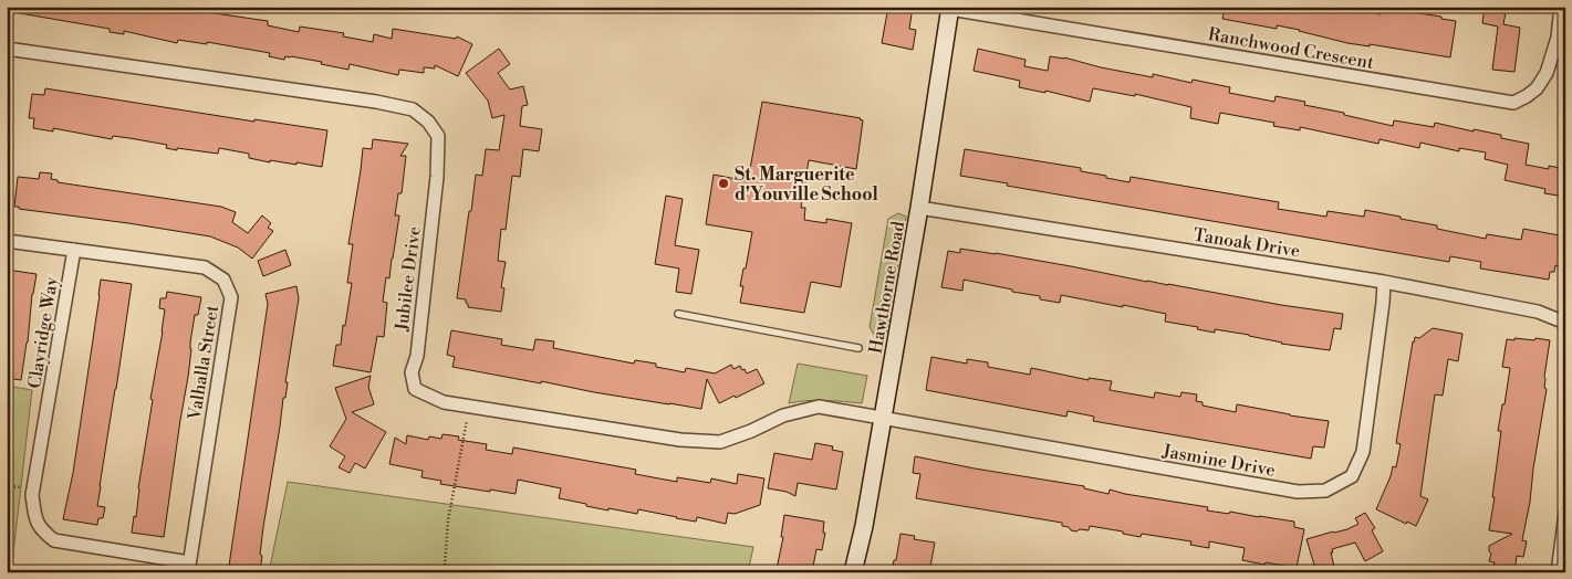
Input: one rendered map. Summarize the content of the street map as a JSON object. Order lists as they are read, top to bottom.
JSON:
{
  "streets": {
    "street": [
      "Ranchwood Crescent",
      "Tanoak Drive",
      "Jubilee Drive",
      "Hawthorne Road",
      "Clayridge Way",
      "Valhalla Street",
      "Jasmine Drive"
    ]
  },
  "crossings": [
    ["Ranchwood Crescent", "Hawthorne Road"],
    ["Tanoak Drive", "Hawthorne Road"],
    ["Tanoak Drive", "Jasmine Drive"],
    ["Jubilee Drive", "Hawthorne Road"],
    ["Jubilee Drive", "Jasmine Drive"],
    ["Hawthorne Road", "Jasmine Drive"],
    ["Clayridge Way", "Valhalla Street"]
  ],
  "places": ["St. Marguerite d'Youville School"]
}
